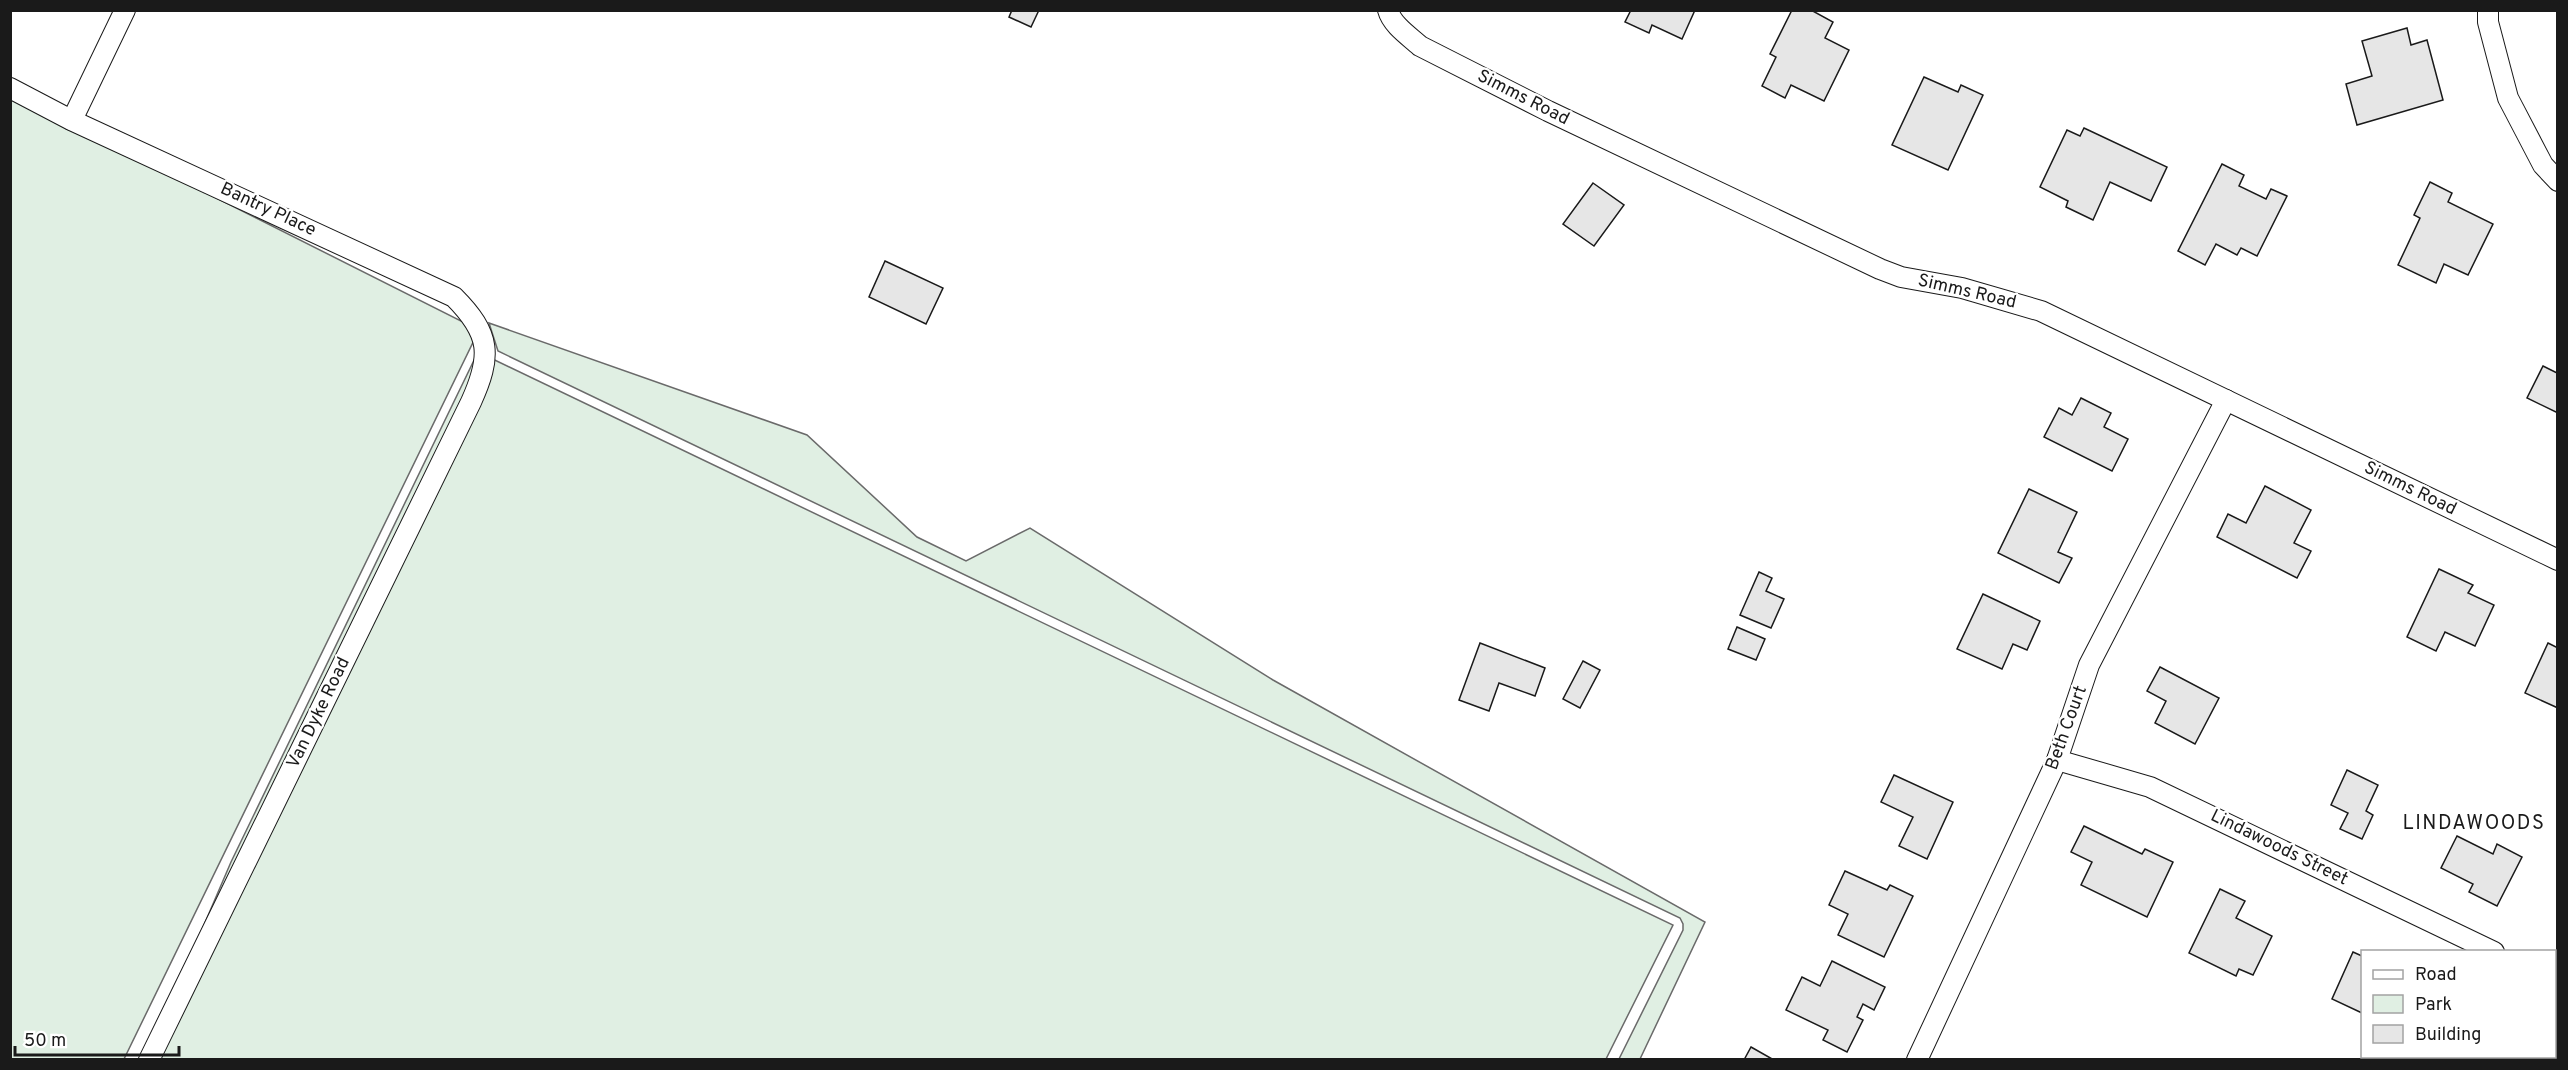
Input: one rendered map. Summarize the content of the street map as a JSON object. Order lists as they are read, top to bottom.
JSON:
{
  "streets": {
    "street": [
      "Simms Road",
      "Bantry Place",
      "Van Dyke Road",
      "Beth Court",
      "Lindawoods Street"
    ]
  },
  "crossings": [
    ["Simms Road", "Beth Court"],
    ["Bantry Place", "Van Dyke Road"],
    ["Beth Court", "Lindawoods Street"]
  ],
  "districts": ["LINDAWOODS"],
  "legend": ["Road", "Park", "Building"],
  "scale_bar": "50 m"
}
